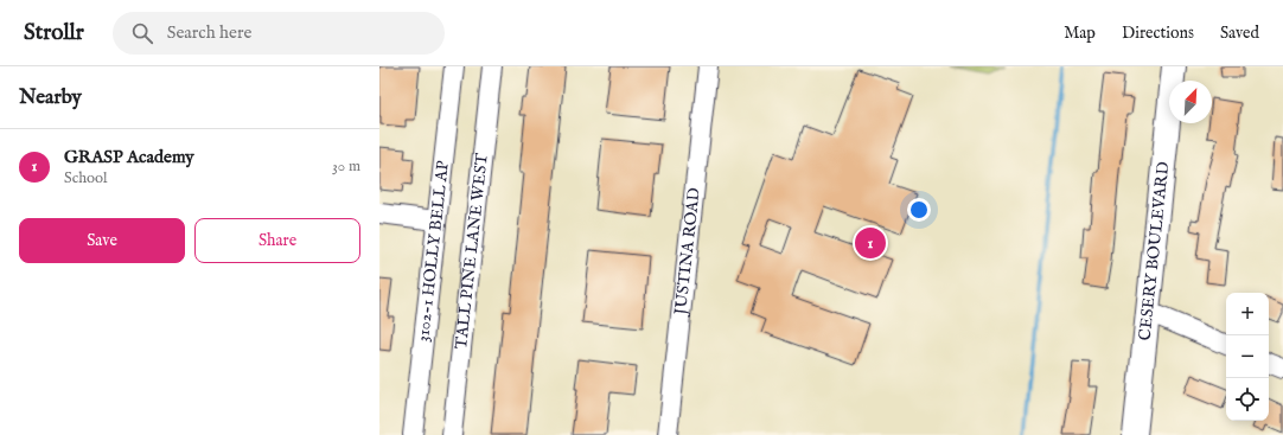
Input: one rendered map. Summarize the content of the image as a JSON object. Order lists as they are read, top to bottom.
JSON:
{
  "streets": {
    "main road": ["CESERY BOULEVARD"],
    "street": ["3102-1 HOLLY BELL AP", "JUSTINA ROAD", "TALL PINE LANE WEST"]
  },
  "north": "top right",
  "page": {
    "header": "Strollr",
    "search": "Search here",
    "nav": ["Map", "Directions", "Saved"],
    "heading": "Nearby",
    "list": [
      {
        "mark": "1",
        "name": "GRASP Academy",
        "note": "School",
        "value": "30 m"
      }
    ],
    "buttons": ["Save", "Share"],
    "pins": "1",
    "map_buttons": ["+", "−"]
  }
}
